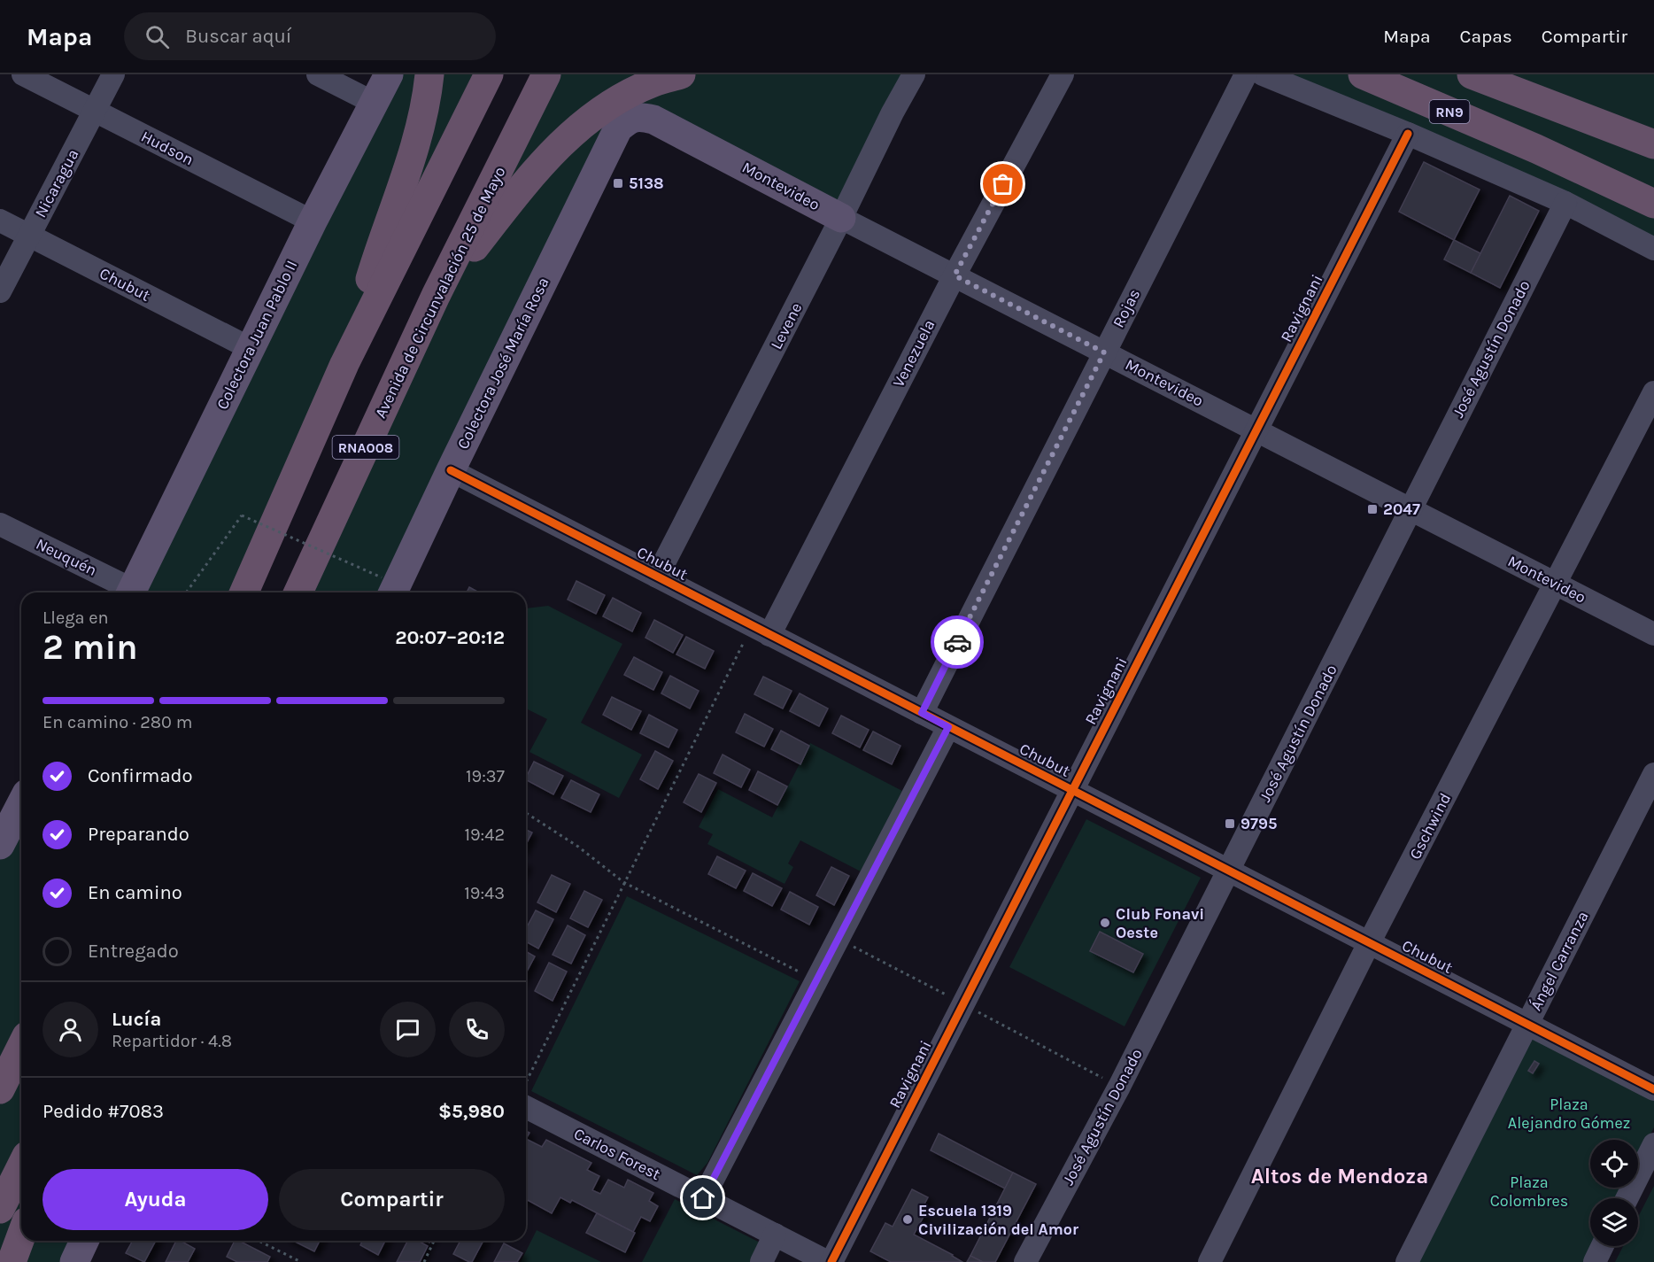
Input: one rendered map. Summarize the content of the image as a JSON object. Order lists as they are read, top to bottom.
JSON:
{
  "streets": {
    "highway": ["RN9", "Avenida de Circunvalación 25 de Mayo", "RNA008"],
    "main road": ["Montevideo", "Colectora Juan Pablo II", "Colectora José María Rosa"],
    "street": [
      "Hudson",
      "Nicaragua",
      "Chubut",
      "Rojas",
      "Ravignani",
      "Levene",
      "José Agustín Donado",
      "Venezuela",
      "Neuquén",
      "Gschwind",
      "Ángel Carranza",
      "Carlos Forest"
    ]
  },
  "crossings": [
    ["Hudson", "Nicaragua"],
    ["Hudson", "Colectora Juan Pablo II"],
    ["Nicaragua", "Chubut"],
    ["Montevideo", "Rojas"],
    ["Montevideo", "Ravignani"],
    ["Montevideo", "Levene"],
    ["Montevideo", "José Agustín Donado"],
    ["Montevideo", "Venezuela"],
    ["Montevideo", "Colectora José María Rosa"],
    ["Montevideo", "Gschwind"],
    ["Chubut", "Rojas"],
    ["Chubut", "Ravignani"],
    ["Chubut", "Levene"],
    ["Chubut", "Colectora Juan Pablo II"],
    ["Chubut", "José Agustín Donado"],
    ["Chubut", "Venezuela"],
    ["Chubut", "Colectora José María Rosa"],
    ["Chubut", "Gschwind"],
    ["Chubut", "Ángel Carranza"],
    ["Ravignani", "Carlos Forest"]
  ],
  "districts": ["Altos de Mendoza"],
  "parks": ["Plaza Alejandro Gómez", "Plaza Colombres"],
  "places": {
    "transit": ["5138", "2047", "9795"],
    "other": ["Club Fonavi Oeste", "Escuela 1319 Civilización del Amor"]
  },
  "page": {
    "header": "Mapa",
    "search": "Buscar aquí",
    "nav": ["Mapa", "Capas", "Compartir"],
    "heading": ["2 min", "Llega en", "20:07–20:12"],
    "panel": [
      "Lucía",
      "Repartidor · 4.8",
      "Pedido #7083",
      "$5,980"
    ],
    "bar": "En camino · 280 m",
    "list": [
      ["Confirmado", "19:37"],
      ["Preparando", "19:42"],
      ["En camino", "19:43"],
      "Entregado"
    ],
    "buttons": ["Ayuda", "Compartir"]
  }
}
